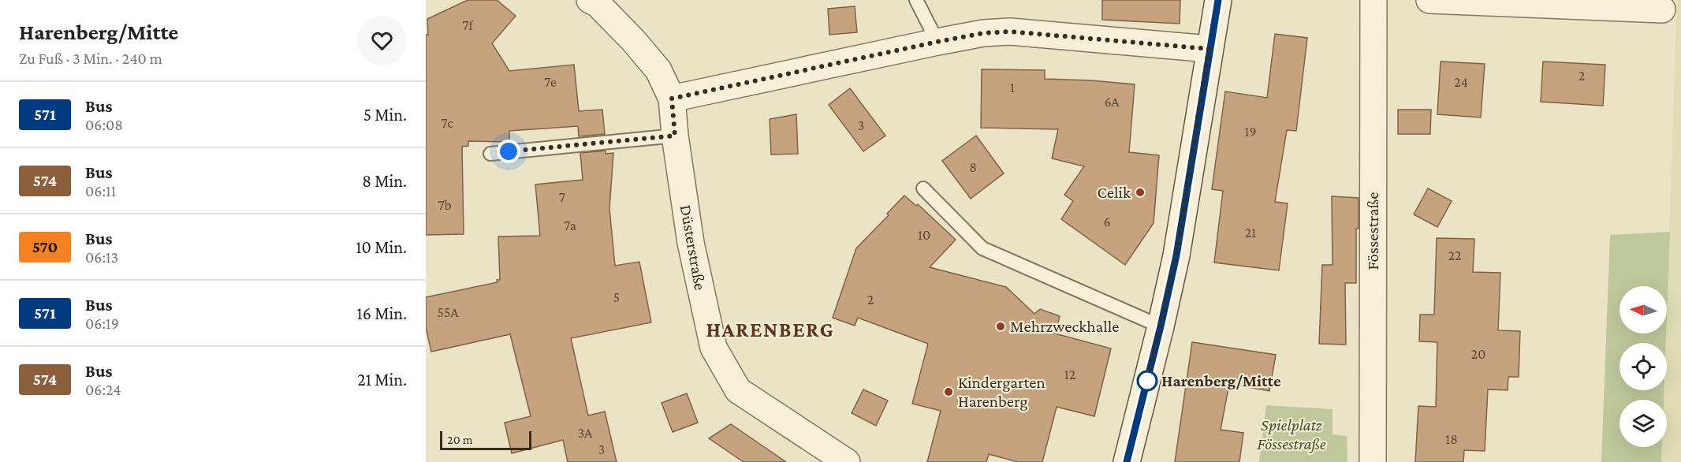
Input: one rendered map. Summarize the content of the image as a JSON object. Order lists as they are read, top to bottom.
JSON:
{
  "streets": {
    "street": ["Fössestraße", "Düsterstraße"]
  },
  "districts": ["HARENBERG"],
  "parks": ["Spielplatz Fössestraße"],
  "places": [
    "Celik",
    "Mehrzweckhalle",
    "Harenberg/Mitte",
    "Kindergarten Harenberg"
  ],
  "lines": ["bus line 571"],
  "house_numbers": [
    "7f",
    "2",
    "7e",
    "24",
    "1",
    "6A",
    "7c",
    "3",
    "19",
    "8",
    "7",
    "7b",
    "6",
    "7a",
    "21",
    "10",
    "22",
    "5",
    "2",
    "55A",
    "20",
    "12",
    "3A",
    "18",
    "3"
  ],
  "scale_bar": "20 m",
  "north": "left",
  "page": {
    "heading": ["Harenberg/Mitte", "Zu Fuß · 3 Min. · 240 m"],
    "list": [
      {
        "mark": "571",
        "name": "Bus",
        "note": "06:08",
        "value": "5 Min."
      },
      {
        "mark": "574",
        "name": "Bus",
        "note": "06:11",
        "value": "8 Min."
      },
      {
        "mark": "570",
        "name": "Bus",
        "note": "06:13",
        "value": "10 Min."
      },
      {
        "mark": "571",
        "name": "Bus",
        "note": "06:19",
        "value": "16 Min."
      },
      {
        "mark": "574",
        "name": "Bus",
        "note": "06:24",
        "value": "21 Min."
      }
    ],
    "scale": "20 m"
  }
}
